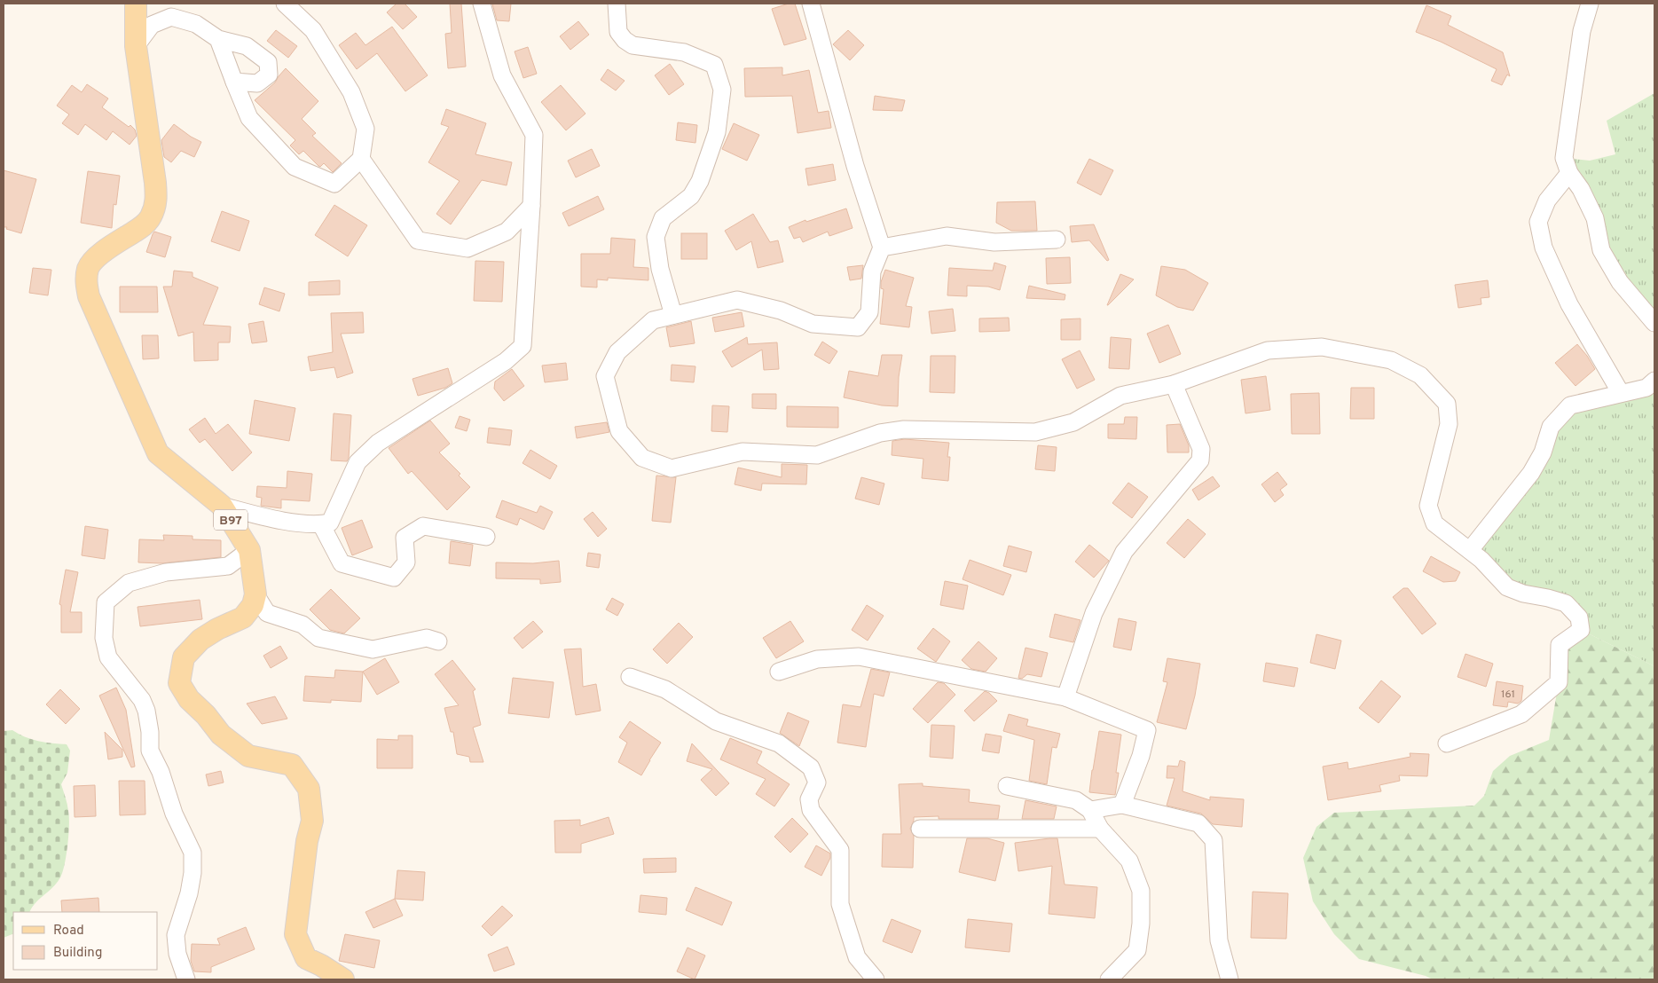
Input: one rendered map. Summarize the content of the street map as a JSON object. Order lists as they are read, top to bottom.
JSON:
{
  "streets": {
    "main road": ["B97"]
  },
  "house_numbers": ["161"],
  "legend": ["Road", "Building"]
}
